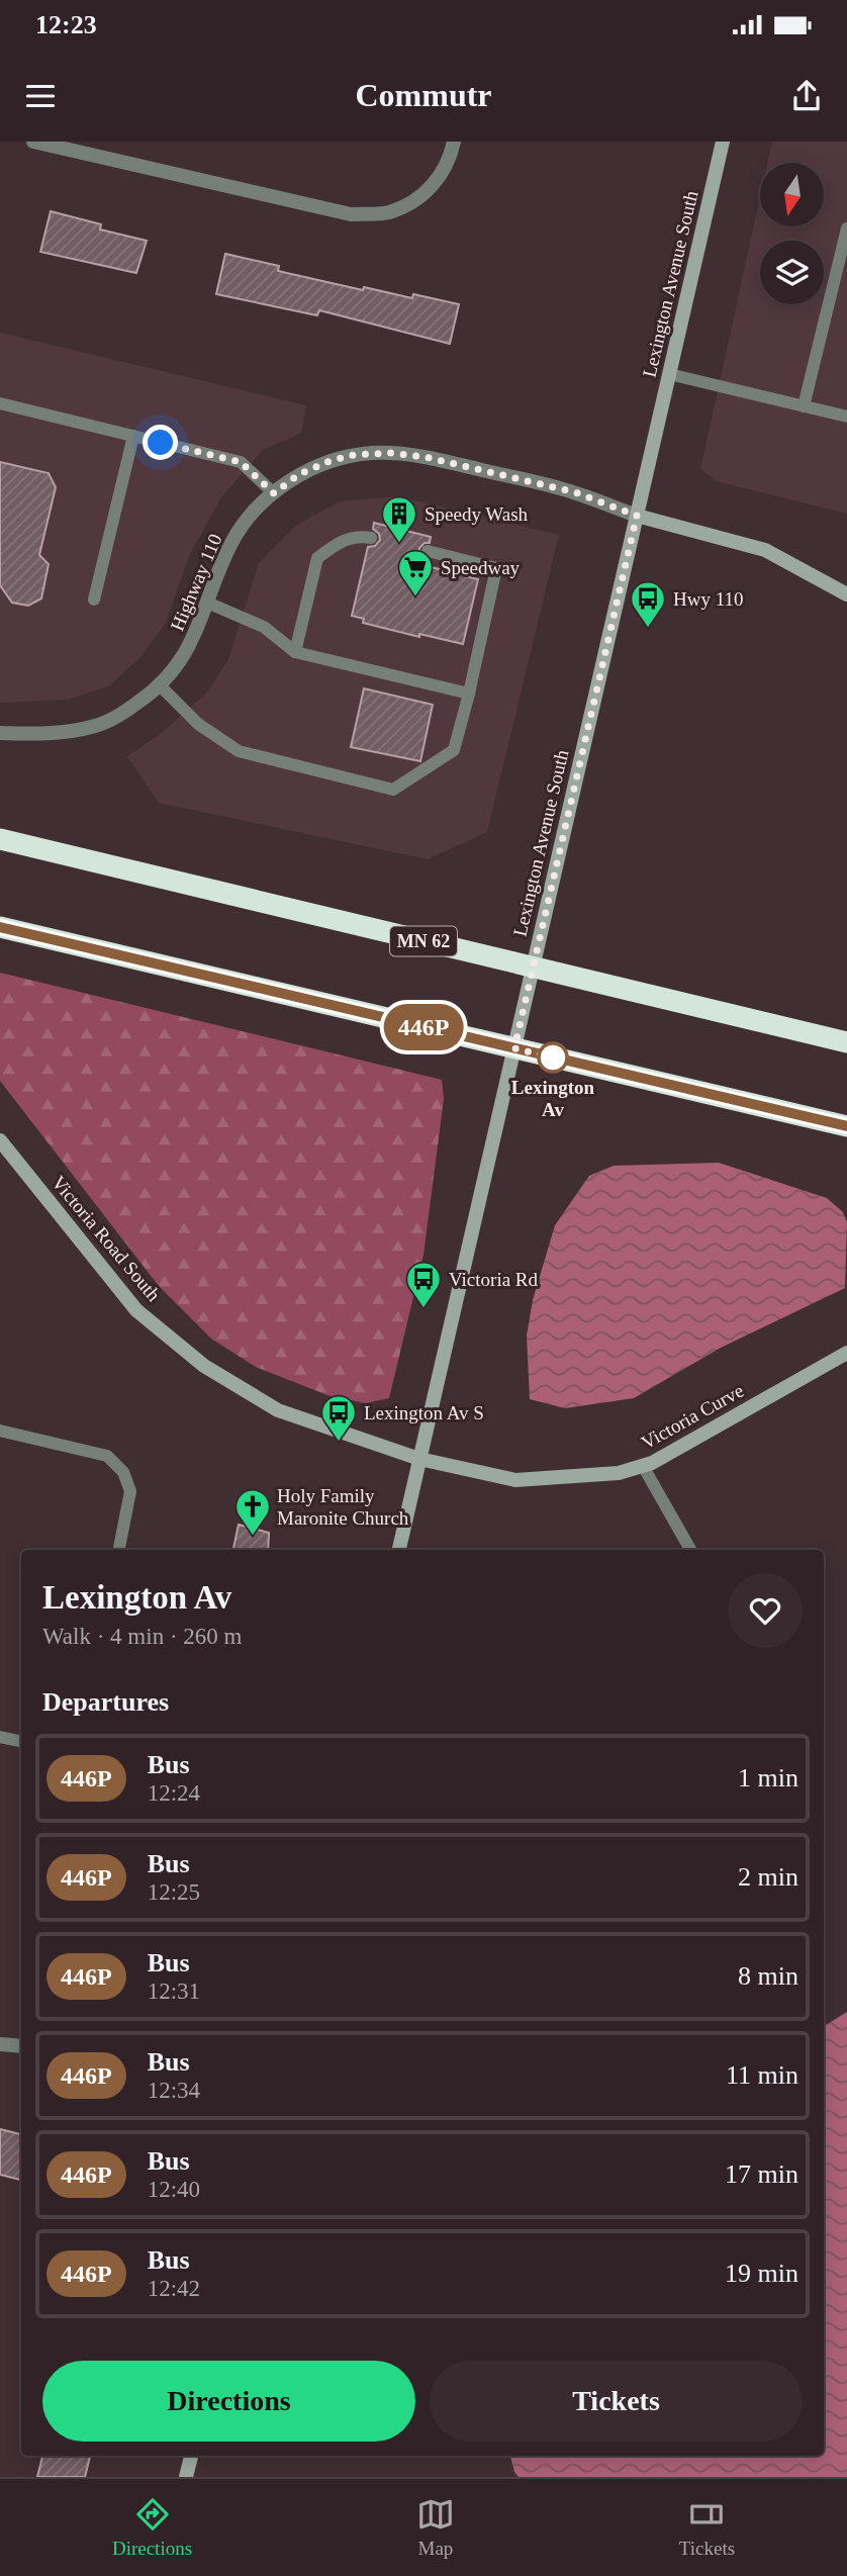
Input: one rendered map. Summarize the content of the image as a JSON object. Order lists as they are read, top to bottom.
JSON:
{
  "streets": {
    "highway": ["MN 62"],
    "street": [
      "Lexington Avenue South",
      "Highway 110",
      "Victoria Road South",
      "Victoria Curve"
    ]
  },
  "crossings": [
    ["Lexington Avenue South", "Highway 110"],
    ["Lexington Avenue South", "MN 62"],
    ["Lexington Avenue South", "Victoria Road South"],
    ["Lexington Avenue South", "Victoria Curve"],
    ["Victoria Road South", "Victoria Curve"]
  ],
  "places": {
    "building": ["Speedy Wash"],
    "supermarket": ["Speedway"],
    "bus stop": ["Hwy 110", "Victoria Rd", "Lexington Av S"],
    "other": ["Lexington Av"],
    "church": ["Holy Family Maronite Church"]
  },
  "lines": ["bus line 446P"],
  "north": "bottom",
  "page": {
    "status": "12:23",
    "header": "Commutr",
    "on_map": "446P",
    "heading": [
      ["Lexington Av", "Walk · 4 min · 260 m"],
      "Departures"
    ],
    "list": [
      {
        "mark": "446P",
        "name": "Bus",
        "note": "12:24",
        "value": "1 min"
      },
      {
        "mark": "446P",
        "name": "Bus",
        "note": "12:25",
        "value": "2 min"
      },
      {
        "mark": "446P",
        "name": "Bus",
        "note": "12:31",
        "value": "8 min"
      },
      {
        "mark": "446P",
        "name": "Bus",
        "note": "12:34",
        "value": "11 min"
      },
      {
        "mark": "446P",
        "name": "Bus",
        "note": "12:40",
        "value": "17 min"
      },
      {
        "mark": "446P",
        "name": "Bus",
        "note": "12:42",
        "value": "19 min"
      }
    ],
    "buttons": ["Directions", "Tickets"],
    "tabs": ["Directions", "Map", "Tickets"]
  }
}
